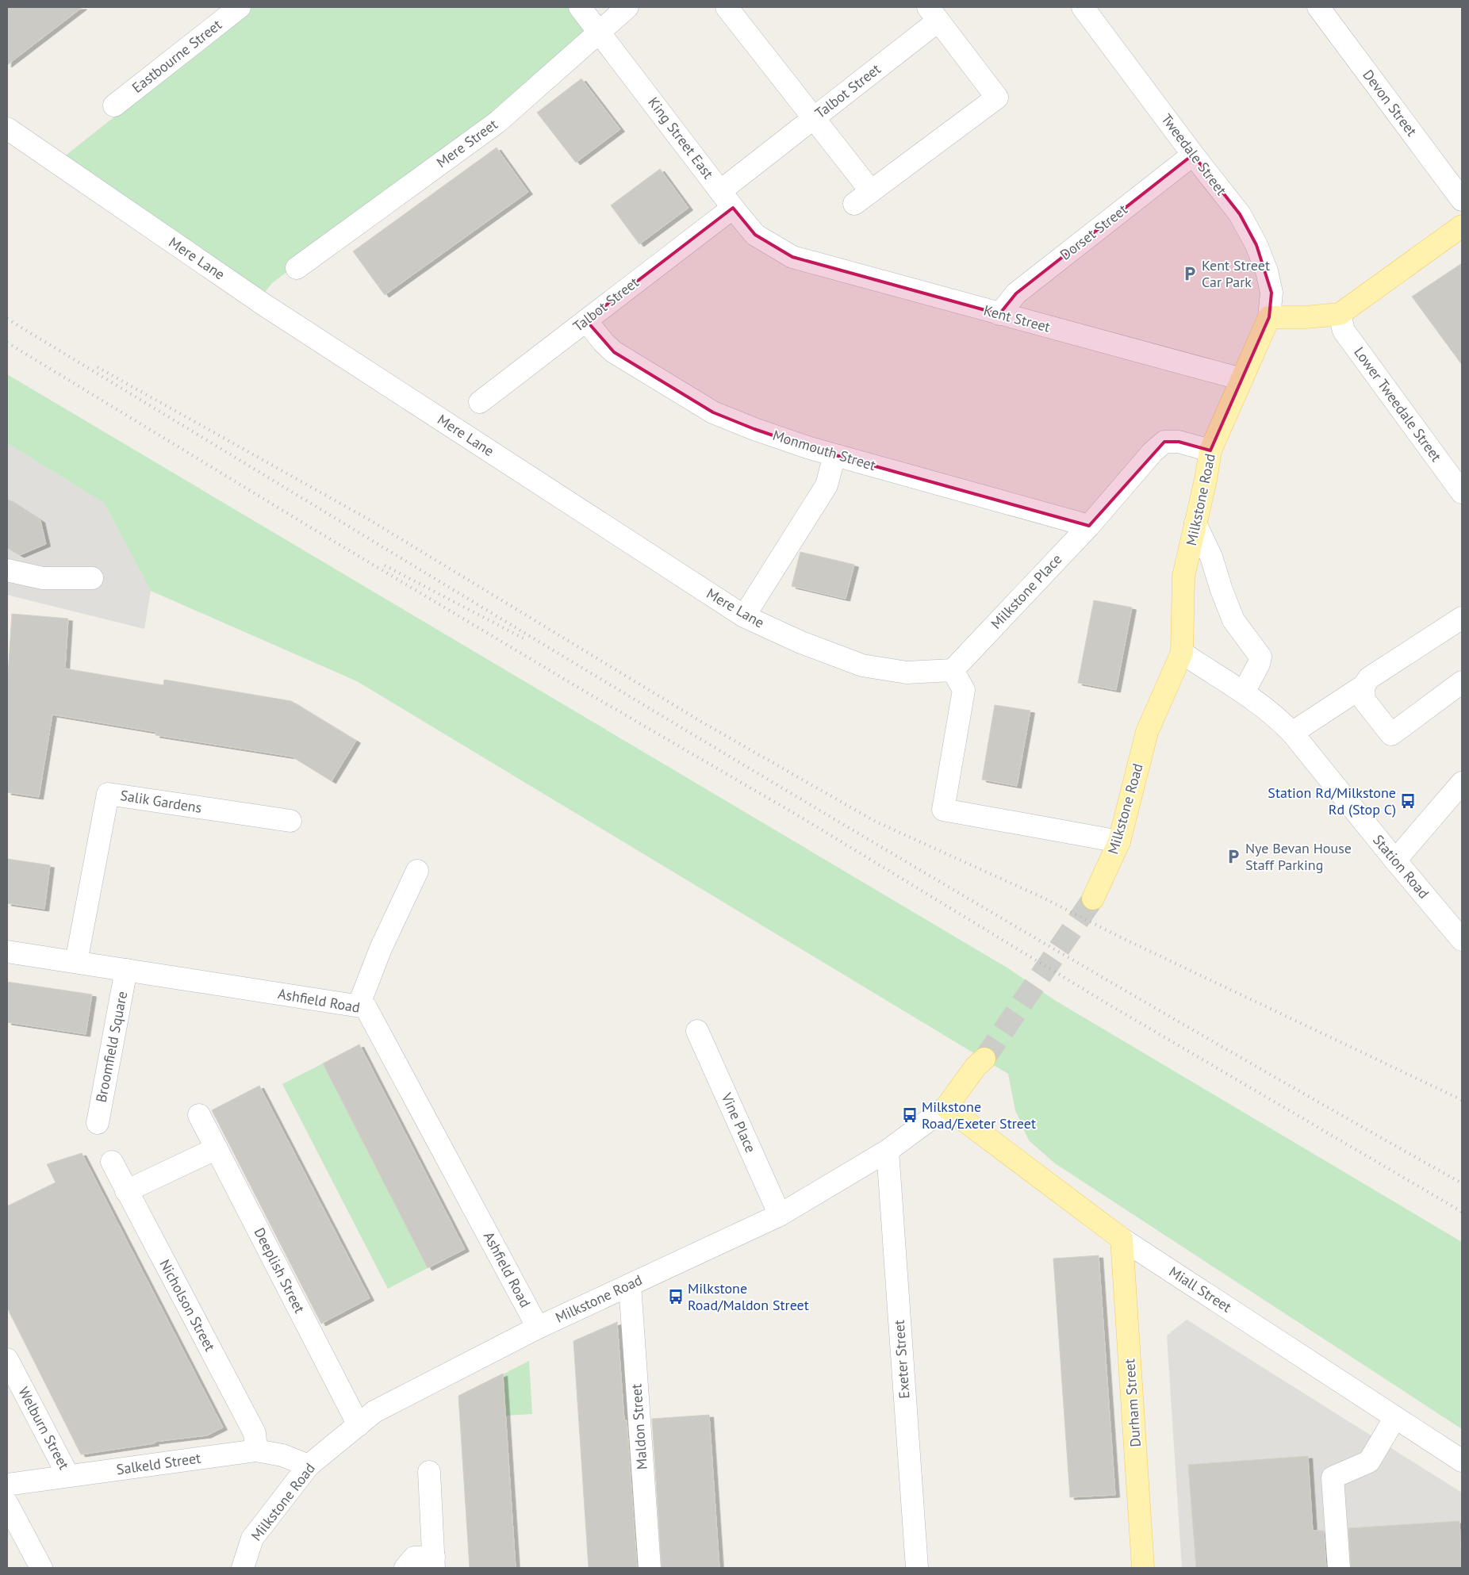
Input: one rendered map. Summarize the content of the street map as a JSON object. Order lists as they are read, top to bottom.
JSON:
{
  "streets": {
    "main road": ["Milkstone Road", "Miall Street", "Durham Street"],
    "street": [
      "Eastbourne Street",
      "Talbot Street",
      "Devon Street",
      "King Street East",
      "Mere Street",
      "Tweedale Street",
      "Dorset Street",
      "Mere Lane",
      "Kent Street",
      "Lower Tweedale Street",
      "Monmouth Street",
      "Milkstone Place",
      "Salik Gardens",
      "Station Road",
      "Ashfield Road",
      "Broomfield Square",
      "Vine Place",
      "Deeplish Street",
      "Nicholson Street",
      "Exeter Street",
      "Maldon Street",
      "Welburn Street",
      "Salkeld Street"
    ]
  },
  "crossings": [
    ["Talbot Street", "King Street East"],
    ["Talbot Street", "Monmouth Street"],
    ["King Street East", "Mere Street"],
    ["King Street East", "Kent Street"],
    ["Tweedale Street", "Dorset Street"],
    ["Tweedale Street", "Milkstone Road"],
    ["Dorset Street", "Kent Street"],
    ["Mere Lane", "Milkstone Place"],
    ["Kent Street", "Milkstone Road"],
    ["Monmouth Street", "Milkstone Place"],
    ["Milkstone Road", "Milkstone Place"],
    ["Milkstone Road", "Station Road"],
    ["Milkstone Road", "Ashfield Road"],
    ["Milkstone Road", "Vine Place"],
    ["Milkstone Road", "Deeplish Street"],
    ["Milkstone Road", "Miall Street"],
    ["Milkstone Road", "Exeter Street"],
    ["Milkstone Road", "Maldon Street"],
    ["Milkstone Road", "Salkeld Street"],
    ["Salik Gardens", "Ashfield Road"],
    ["Ashfield Road", "Broomfield Square"],
    ["Miall Street", "Durham Street"],
    ["Nicholson Street", "Salkeld Street"],
    ["Welburn Street", "Salkeld Street"]
  ],
  "places": {
    "parking": ["Kent Street Car Park", "Nye Bevan House Staff Parking"],
    "bus stop": ["Station Rd/Milkstone Rd (Stop C)", "Milkstone Road/Exeter Street", "Milkstone Road/Maldon Street"]
  }
}
